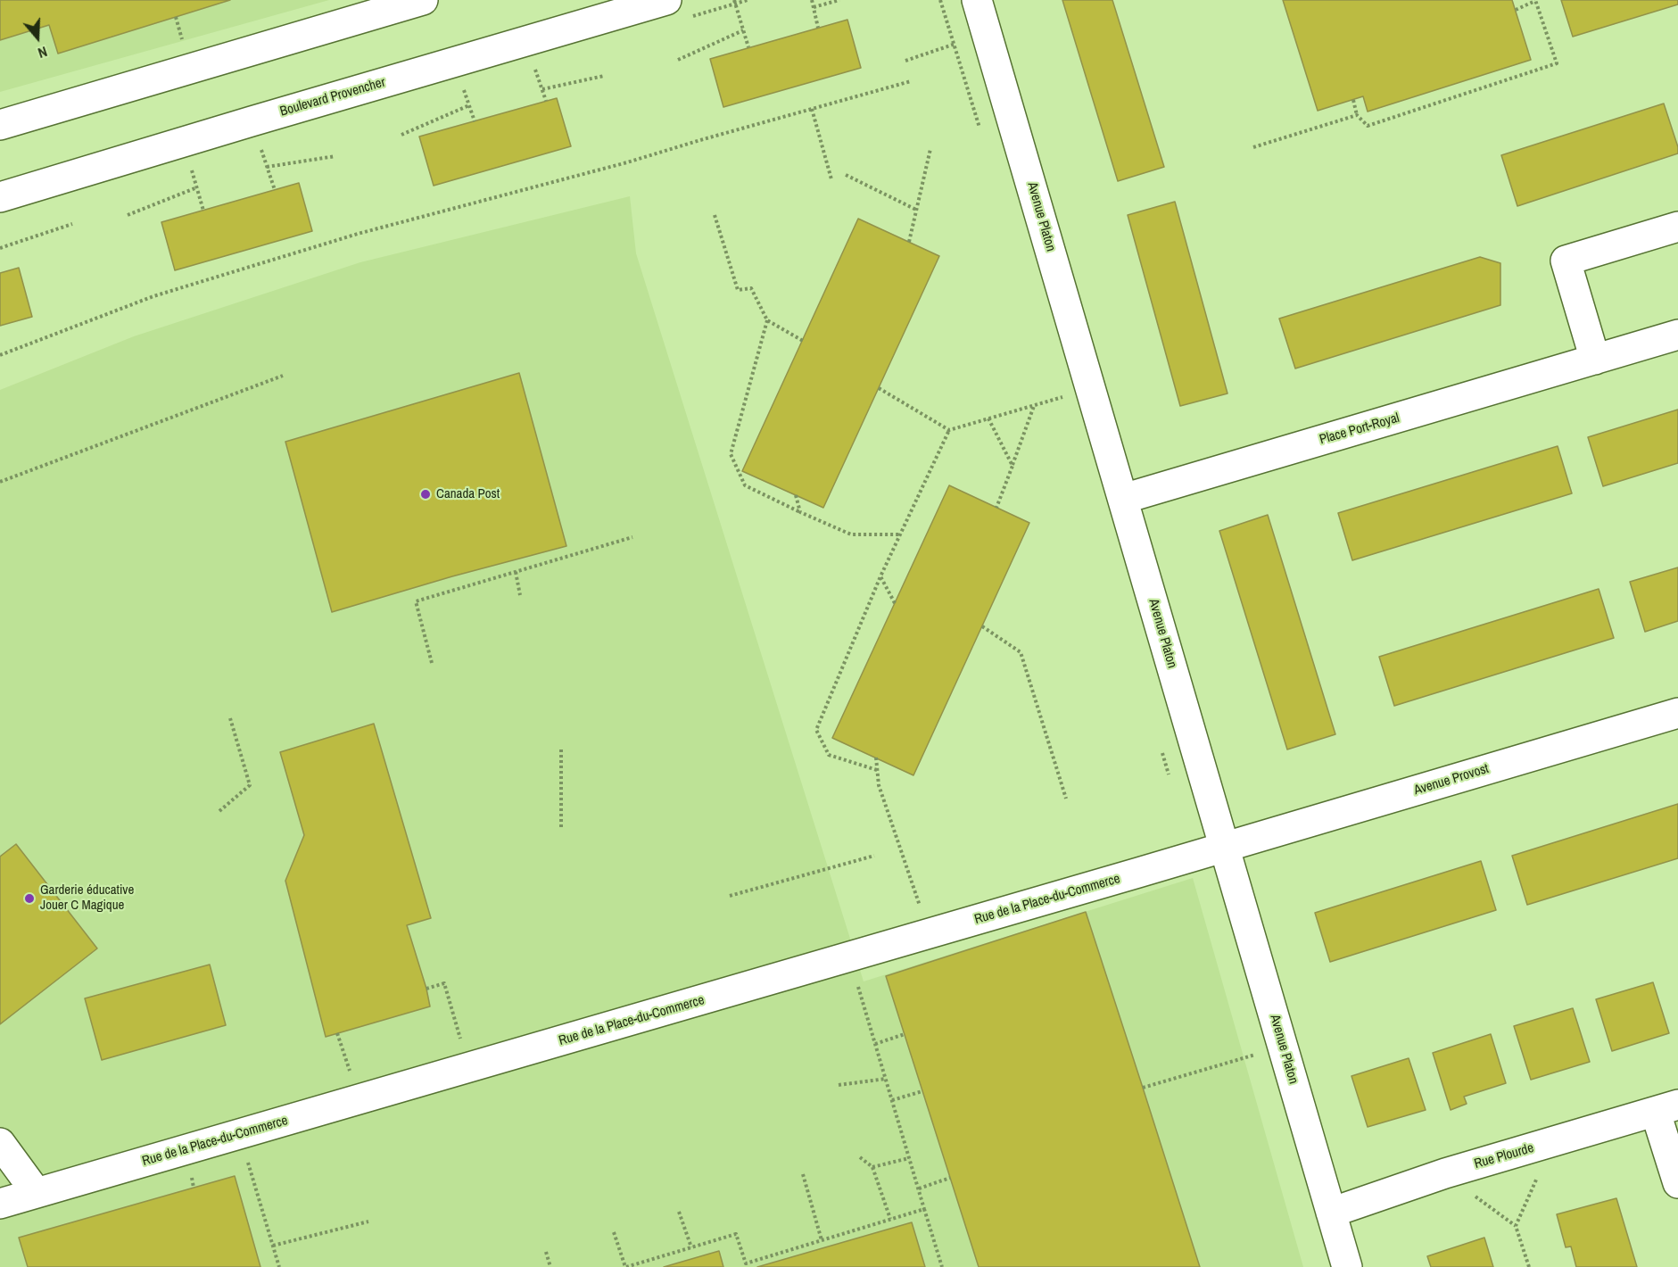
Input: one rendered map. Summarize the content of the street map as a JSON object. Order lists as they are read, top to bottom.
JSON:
{
  "streets": {
    "street": [
      "Boulevard Provencher",
      "Avenue Platon",
      "Place Port-Royal",
      "Avenue Provost",
      "Rue de la Place-du-Commerce",
      "Rue Plourde"
    ]
  },
  "crossings": [
    ["Avenue Platon", "Place Port-Royal"],
    ["Avenue Platon", "Avenue Provost"],
    ["Avenue Platon", "Rue de la Place-du-Commerce"],
    ["Avenue Platon", "Rue Plourde"],
    ["Avenue Provost", "Rue de la Place-du-Commerce"]
  ],
  "places": ["Canada Post", "Garderie éducative Jouer C Magique"],
  "north": "bottom"
}
